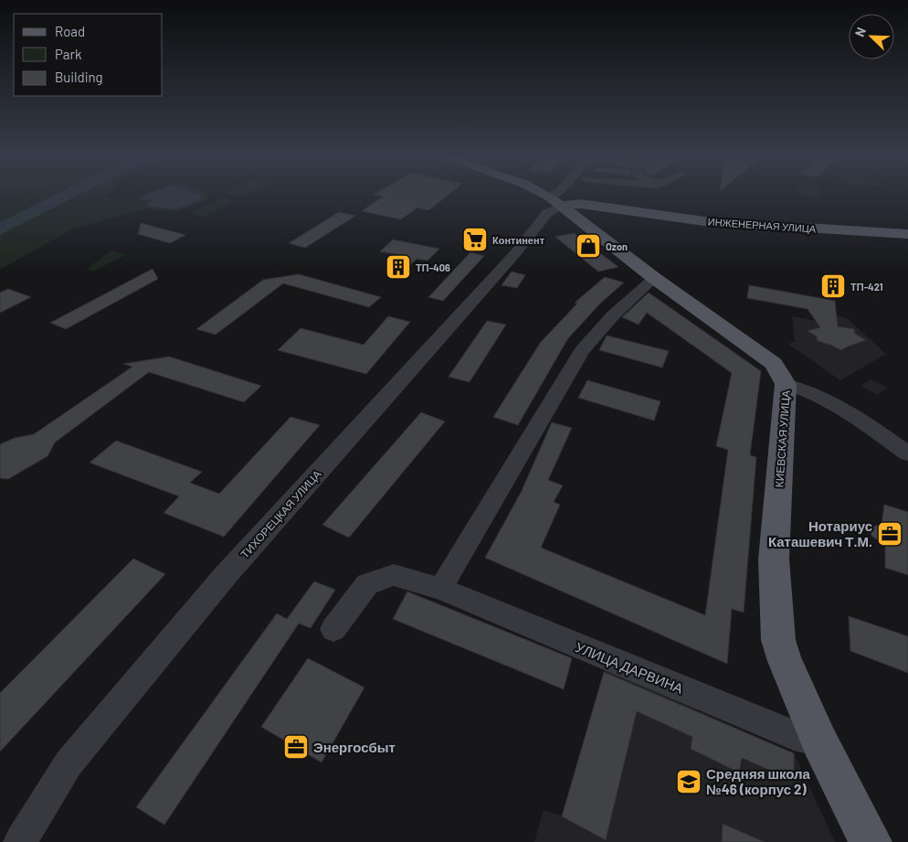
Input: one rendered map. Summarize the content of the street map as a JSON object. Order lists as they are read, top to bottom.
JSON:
{
  "streets": {
    "main road": ["ИНЖЕНЕРНАЯ УЛИЦА", "КИЕВСКАЯ УЛИЦА"],
    "street": ["ТИХОРЕЦКАЯ УЛИЦА", "УЛИЦА ДАРВИНА"]
  },
  "crossings": [
    ["ИНЖЕНЕРНАЯ УЛИЦА", "КИЕВСКАЯ УЛИЦА"],
    ["ИНЖЕНЕРНАЯ УЛИЦА", "ТИХОРЕЦКАЯ УЛИЦА"],
    ["КИЕВСКАЯ УЛИЦА", "ТИХОРЕЦКАЯ УЛИЦА"],
    ["КИЕВСКАЯ УЛИЦА", "УЛИЦА ДАРВИНА"]
  ],
  "places": {
    "supermarket": ["Континент"],
    "shop": ["Ozon"],
    "building": ["ТП-406", "ТП-421"],
    "office": ["Нотариус Каташевич Т.М.", "Энергосбыт"],
    "school or university": ["Средняя школа №46 (корпус 2)"]
  },
  "legend": ["Road", "Park", "Building"],
  "north": "top left"
}
